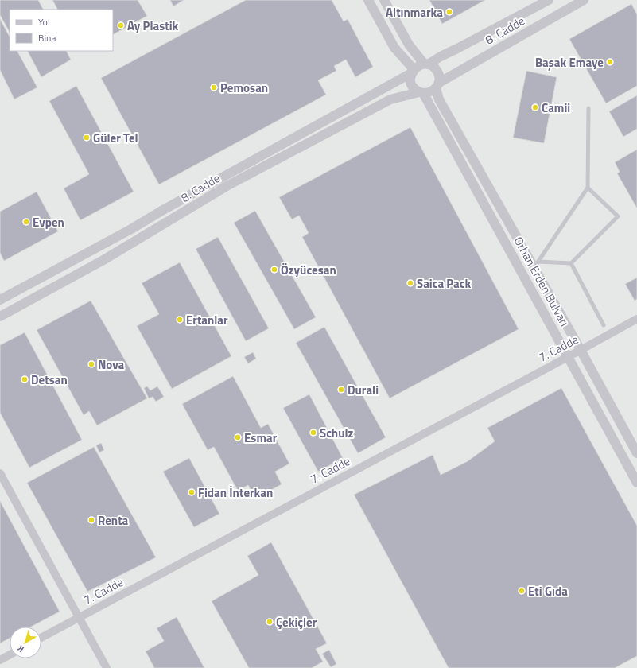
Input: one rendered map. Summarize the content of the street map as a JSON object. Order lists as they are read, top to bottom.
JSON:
{
  "streets": {
    "street": ["8. Cadde", "Orhan Erden Bulvarı", "7. Cadde"]
  },
  "crossings": [
    ["8. Cadde", "Orhan Erden Bulvarı"],
    ["Orhan Erden Bulvarı", "7. Cadde"]
  ],
  "places": [
    "Altınmarka",
    "Ay Plastik",
    "Başak Emaye",
    "Pemosan",
    "Camii",
    "Güler Tel",
    "Evpen",
    "Özyücesan",
    "Saica Pack",
    "Ertanlar",
    "Nova",
    "Detsan",
    "Durali",
    "Schulz",
    "Esmar",
    "Fidan İnterkan",
    "Renta",
    "Eti Gıda",
    "Çekiçler"
  ],
  "legend": ["Yol", "Bina"],
  "north": "bottom left"
}
